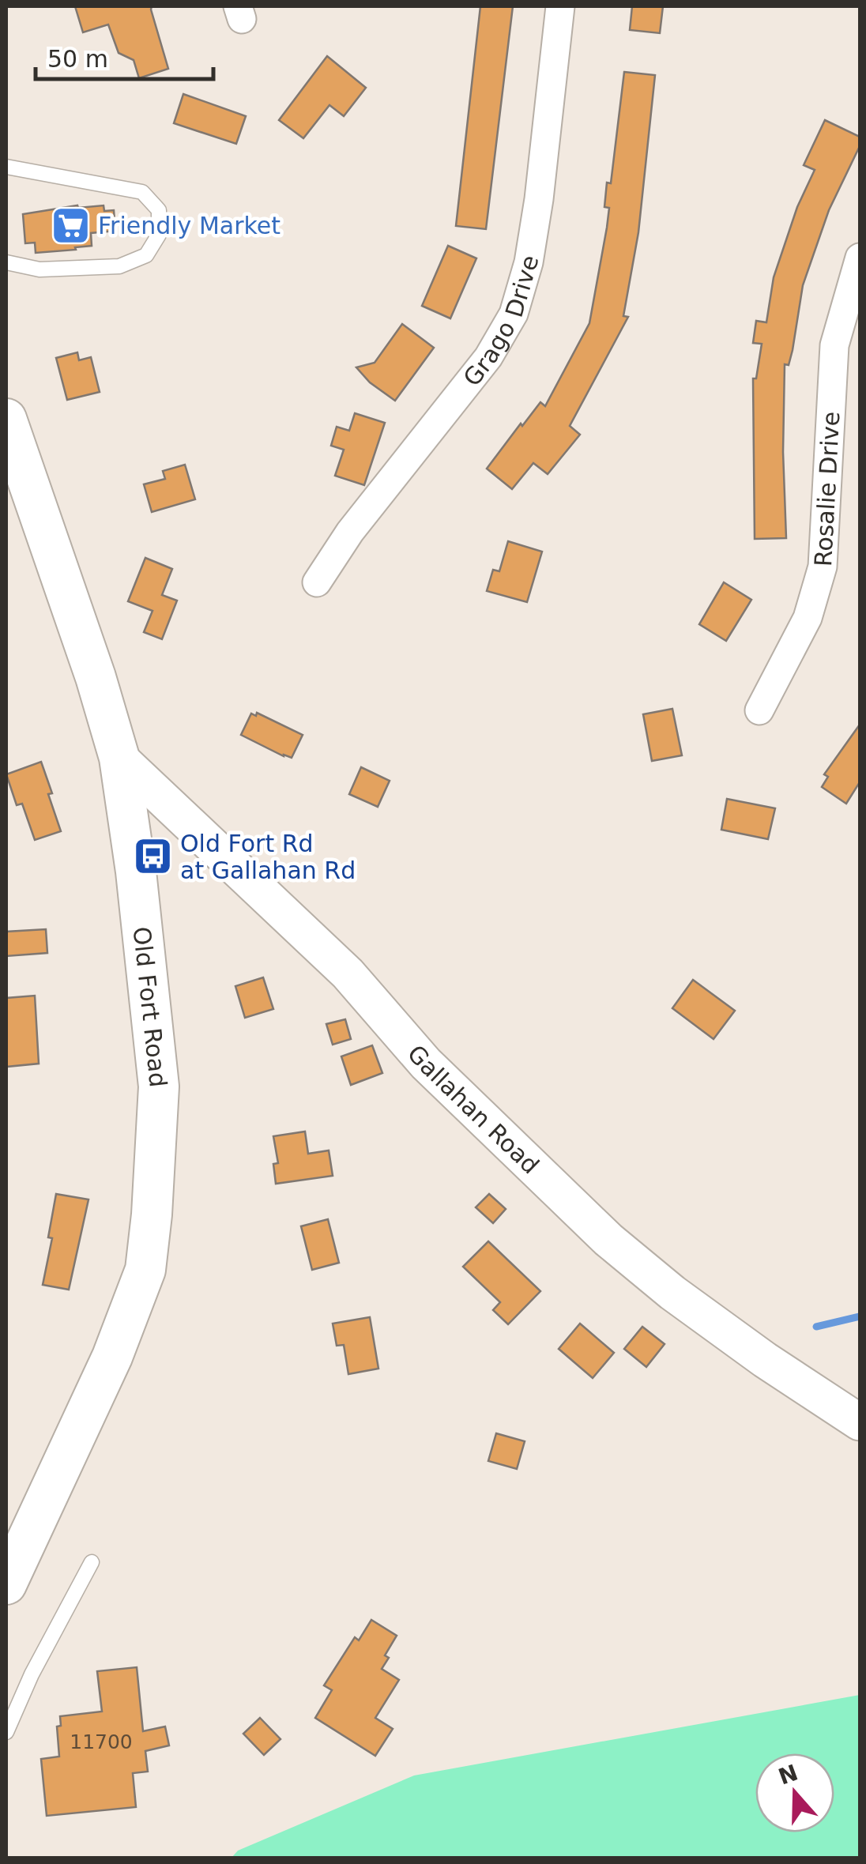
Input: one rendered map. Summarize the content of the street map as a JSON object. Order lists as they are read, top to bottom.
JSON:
{
  "streets": {
    "main road": ["Old Fort Road"],
    "street": ["Grago Drive", "Rosalie Drive", "Gallahan Road"]
  },
  "crossings": [
    ["Old Fort Road", "Gallahan Road"]
  ],
  "places": {
    "supermarket": ["Friendly Market"],
    "bus stop": ["Old Fort Rd at Gallahan Rd"]
  },
  "house_numbers": ["11700"],
  "scale_bar": "50 m",
  "north": "top"
}
